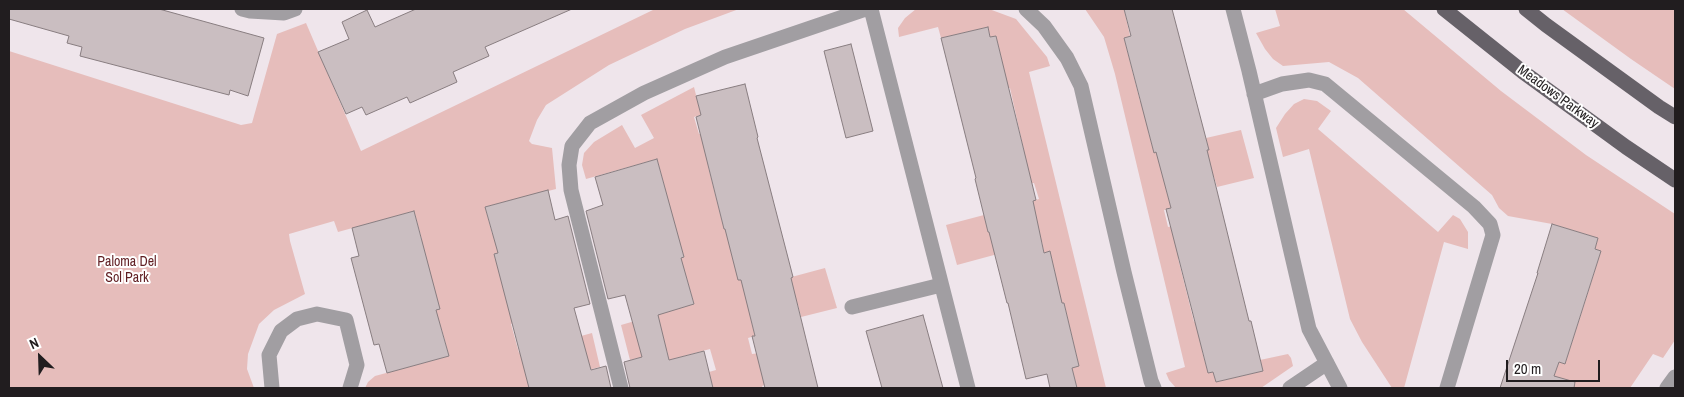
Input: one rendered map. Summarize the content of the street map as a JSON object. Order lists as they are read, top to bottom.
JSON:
{
  "streets": {
    "main road": ["Meadows Parkway"]
  },
  "parks": ["Paloma Del Sol Park"],
  "scale_bar": "20 m",
  "north": "top left"
}
